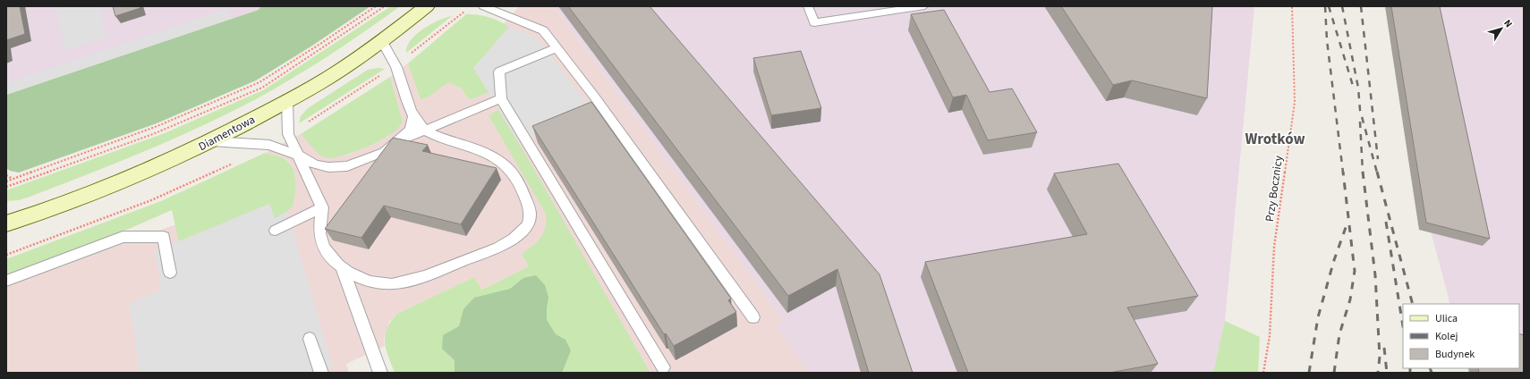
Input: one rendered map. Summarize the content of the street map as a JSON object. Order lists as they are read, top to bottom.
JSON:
{
  "streets": {
    "street": ["Diamentowa"],
    "path": ["Przy Bocznicy"]
  },
  "districts": ["Wrotków"],
  "legend": ["Ulica", "Kolej", "Budynek"],
  "north": "top right"
}
